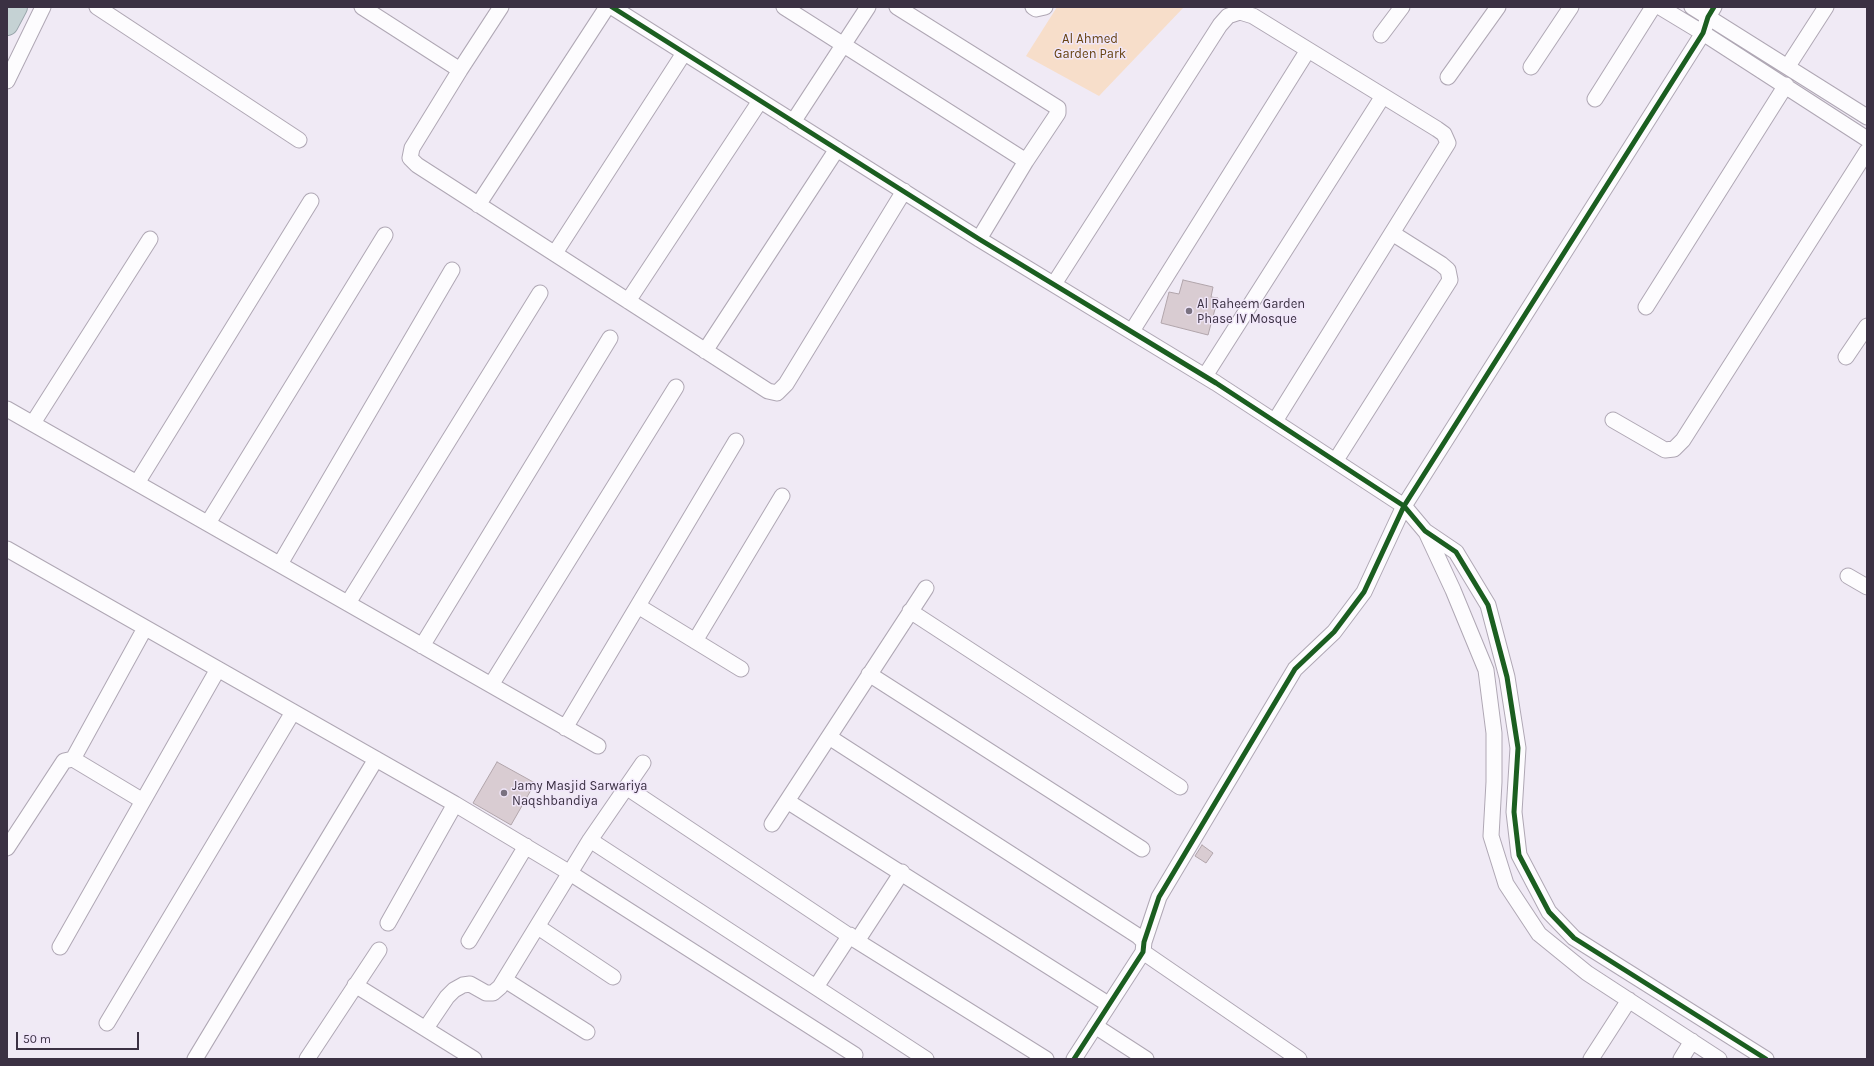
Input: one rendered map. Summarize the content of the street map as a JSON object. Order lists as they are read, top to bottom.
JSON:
{
  "parks": ["Al Ahmed Garden Park"],
  "places": ["Al Raheem Garden Phase IV Mosque", "Jamy Masjid Sarwariya Naqshbandiya"],
  "scale_bar": "50 m"
}
